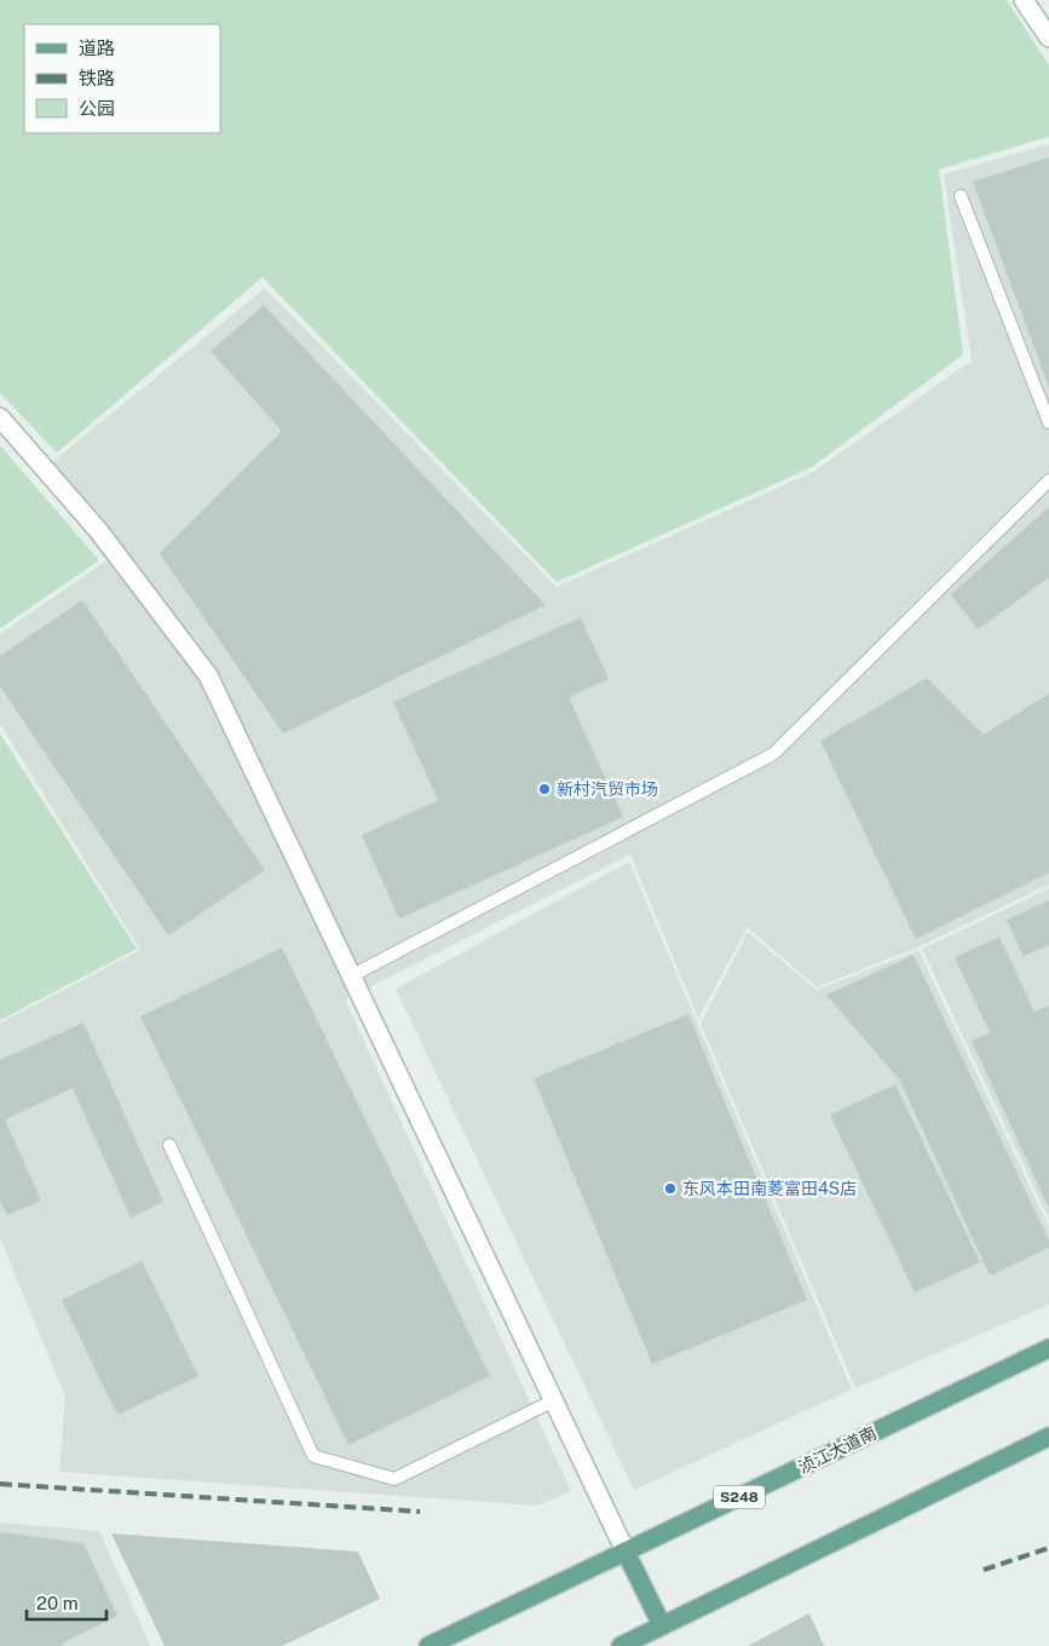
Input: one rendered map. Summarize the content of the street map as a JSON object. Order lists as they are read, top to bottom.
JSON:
{
  "streets": {
    "main road": ["浈江大道南", "S248"]
  },
  "places": ["新村汽贸市场", "东风本田南菱富田4S店"],
  "legend": ["道路", "铁路", "公园"],
  "scale_bar": "20 m"
}
